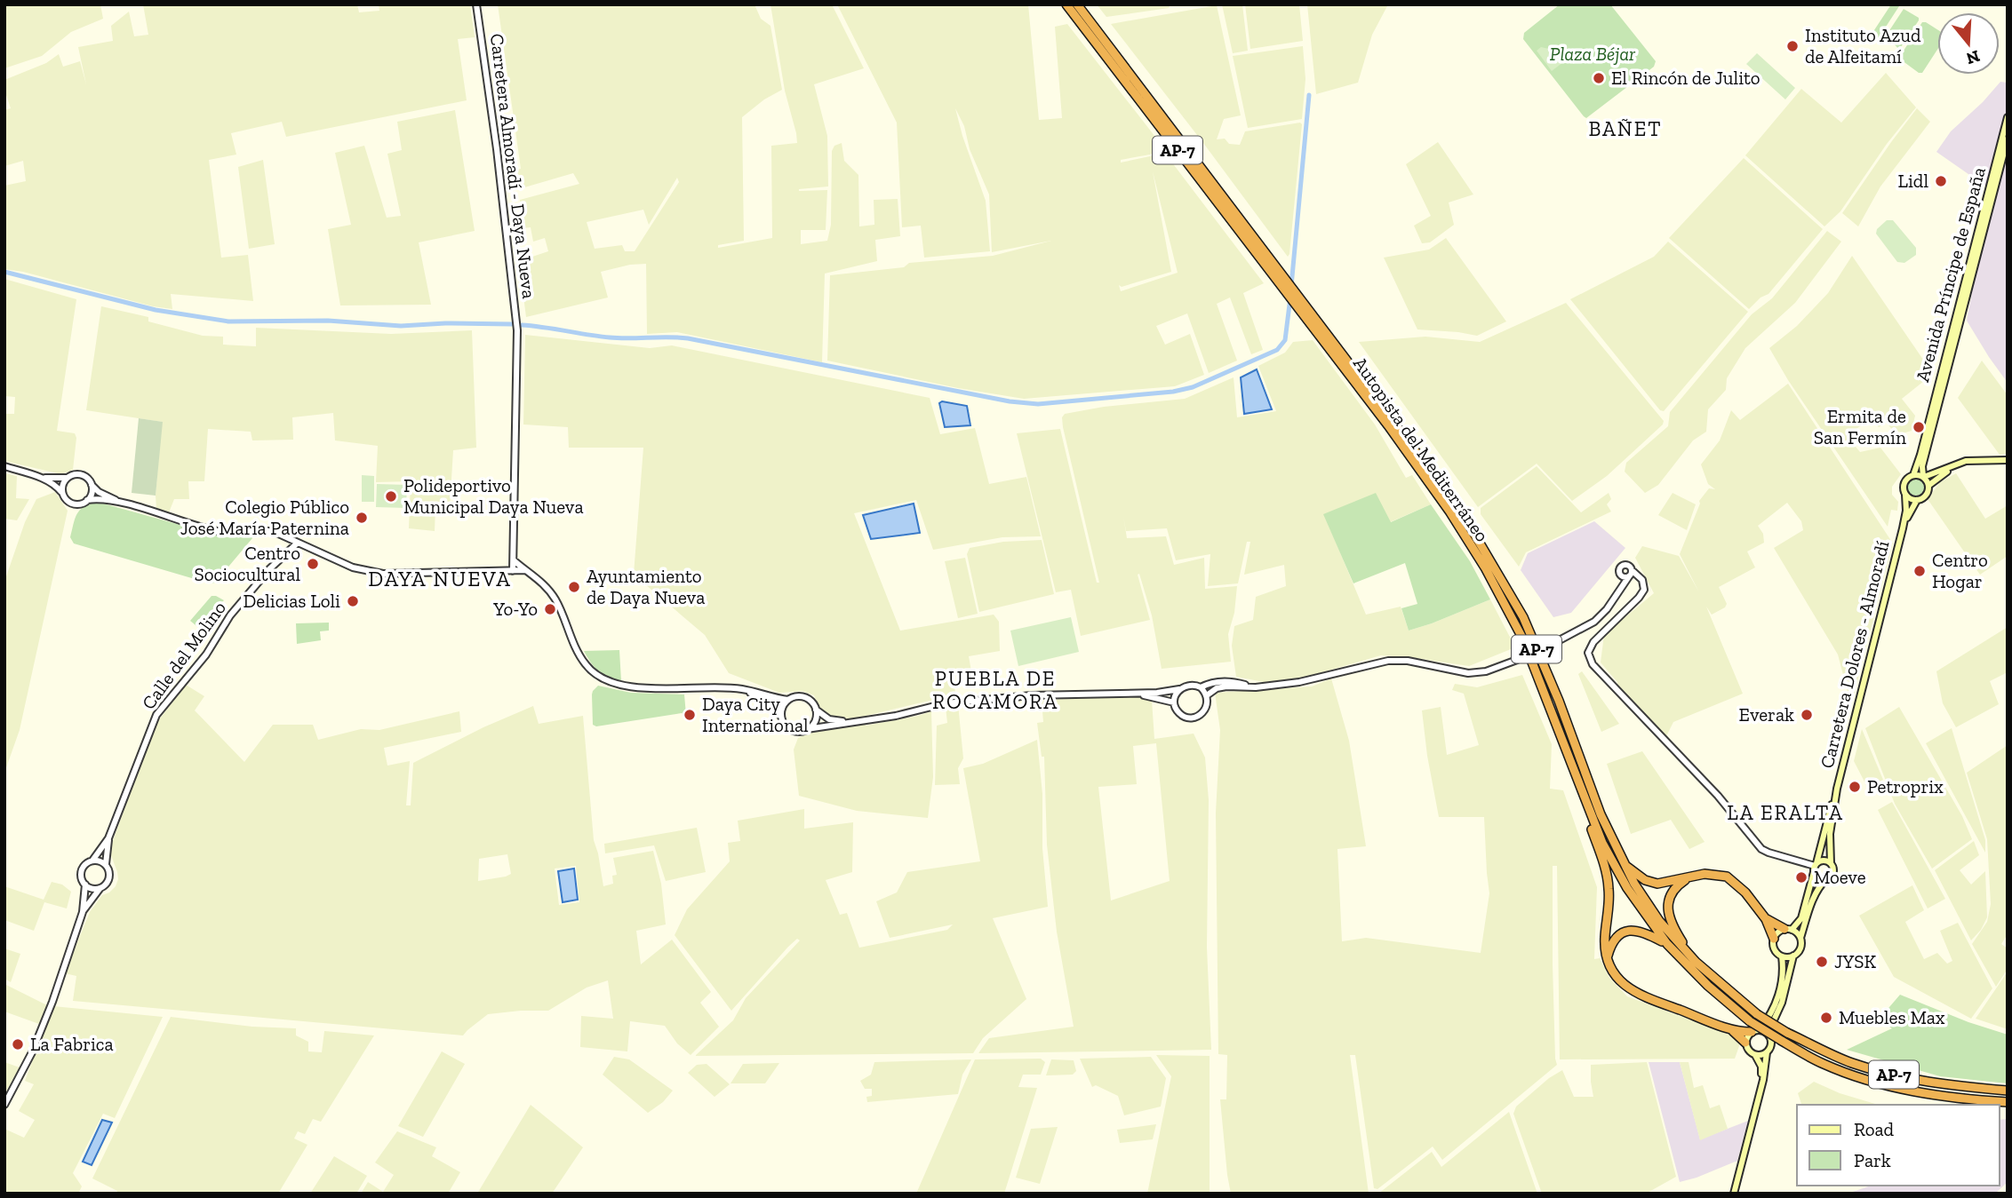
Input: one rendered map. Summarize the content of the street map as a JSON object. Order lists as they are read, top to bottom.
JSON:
{
  "streets": {
    "highway": ["AP-7", "Autopista del Mediterráneo"],
    "main road": ["Avenida Príncipe de España", "Carretera Dolores - Almoradí"],
    "street": ["Carretera Almoradí - Daya Nueva", "Calle del Molino"]
  },
  "districts": [
    "BAÑET",
    "DAYA NUEVA",
    "PUEBLA DE ROCAMORA",
    "LA ERALTA"
  ],
  "parks": ["Plaza Béjar"],
  "places": [
    "Instituto Azud de Alfeitamí",
    "El Rincón de Julito",
    "Lidl",
    "Ermita de San Fermín",
    "Polideportivo Municipal Daya Nueva",
    "Colegio Público José María Paternina",
    "Centro Sociocultural",
    "Centro Hogar",
    "Ayuntamiento de Daya Nueva",
    "Delicias Loli",
    "Yo-Yo",
    "Daya City International",
    "Everak",
    "Petroprix",
    "Moeve",
    "JYSK",
    "Muebles Max",
    "La Fabrica"
  ],
  "legend": ["Road", "Park"],
  "north": "bottom"
}
